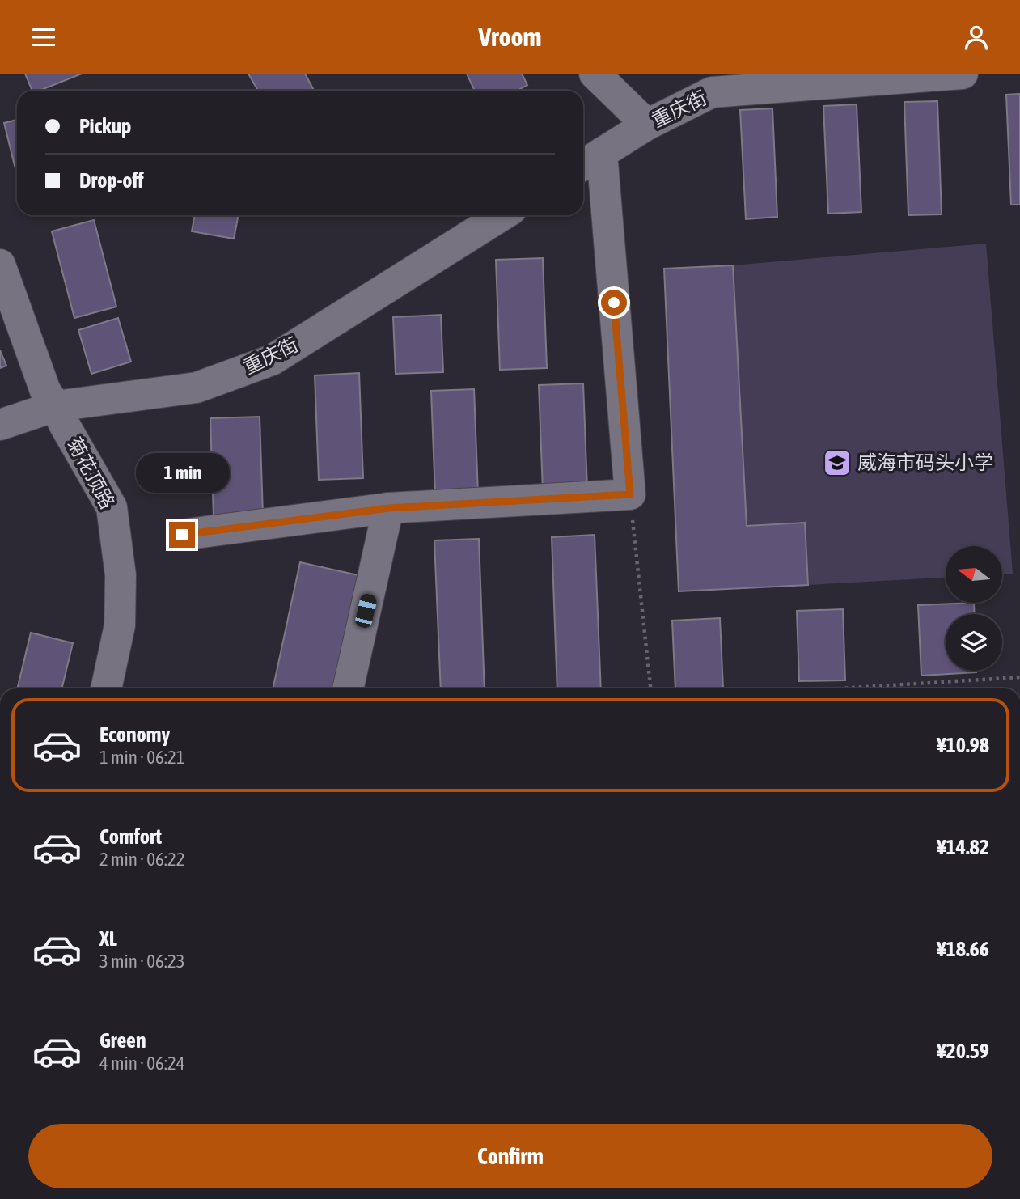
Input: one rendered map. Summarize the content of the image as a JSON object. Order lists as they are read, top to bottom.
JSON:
{
  "streets": {
    "street": ["重庆街", "菊花顶路"]
  },
  "crossings": [
    ["重庆街", "菊花顶路"]
  ],
  "places": {
    "school or university": ["威海市码头小学"]
  },
  "north": "left",
  "page": {
    "header": "Vroom",
    "banner": ["Pickup", "Drop-off"],
    "bubble": "1 min",
    "list": [
      {
        "name": "Economy",
        "note": "1 min · 06:21",
        "value": "¥10.98"
      },
      {
        "name": "Comfort",
        "note": "2 min · 06:22",
        "value": "¥14.82"
      },
      {
        "name": "XL",
        "note": "3 min · 06:23",
        "value": "¥18.66"
      },
      {
        "name": "Green",
        "note": "4 min · 06:24",
        "value": "¥20.59"
      }
    ],
    "buttons": "Confirm"
  }
}
